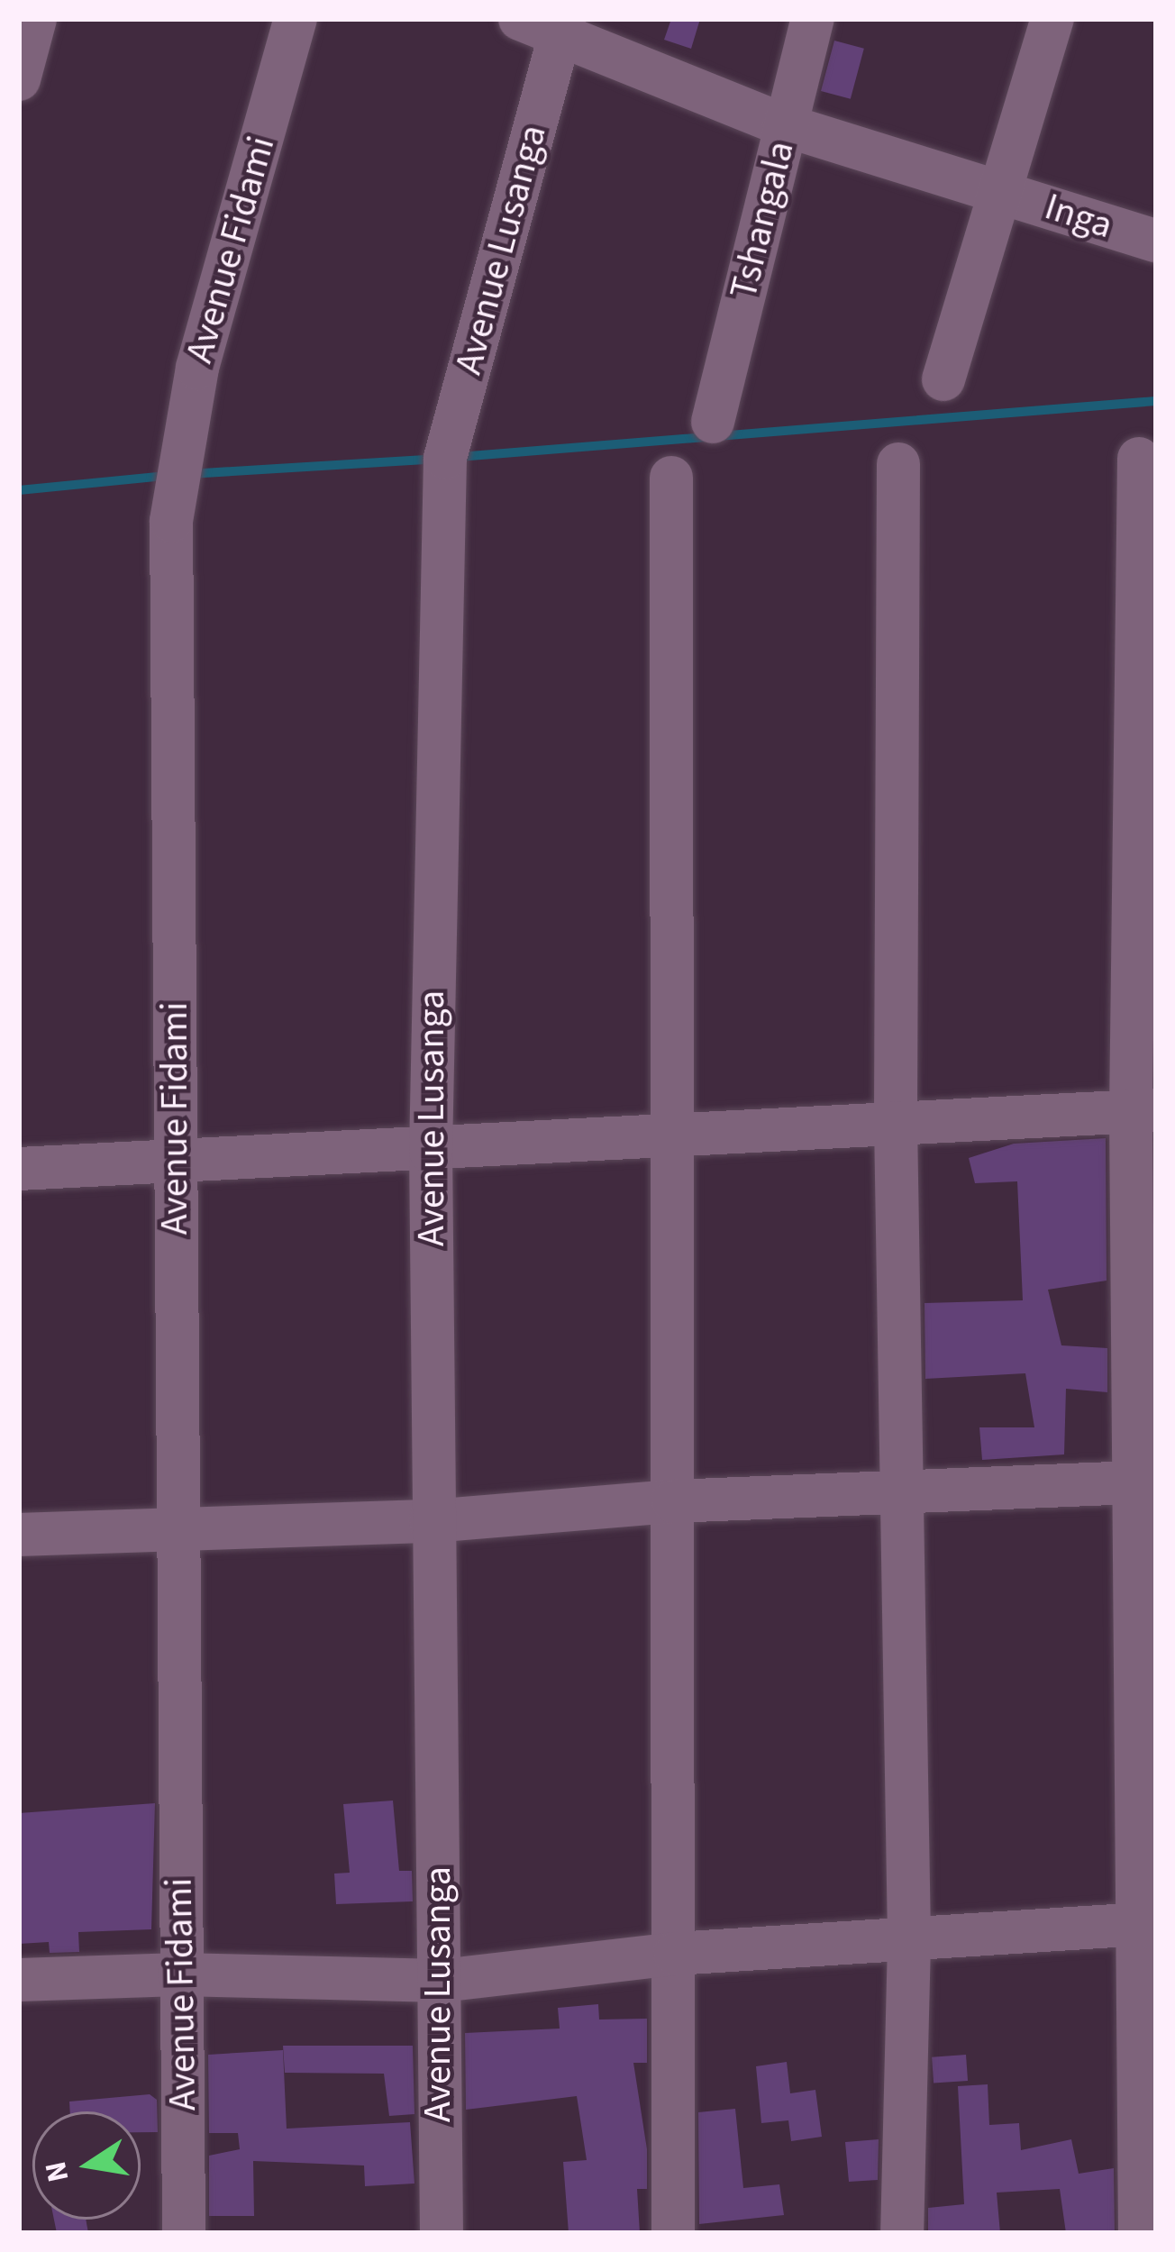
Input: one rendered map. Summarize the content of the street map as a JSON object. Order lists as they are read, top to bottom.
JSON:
{
  "streets": {
    "street": [
      "Inga",
      "Tshangala",
      "Avenue Fidami",
      "Avenue Lusanga"
    ]
  },
  "crossings": [
    ["Inga", "Tshangala"],
    ["Inga", "Avenue Lusanga"]
  ],
  "north": "left"
}
